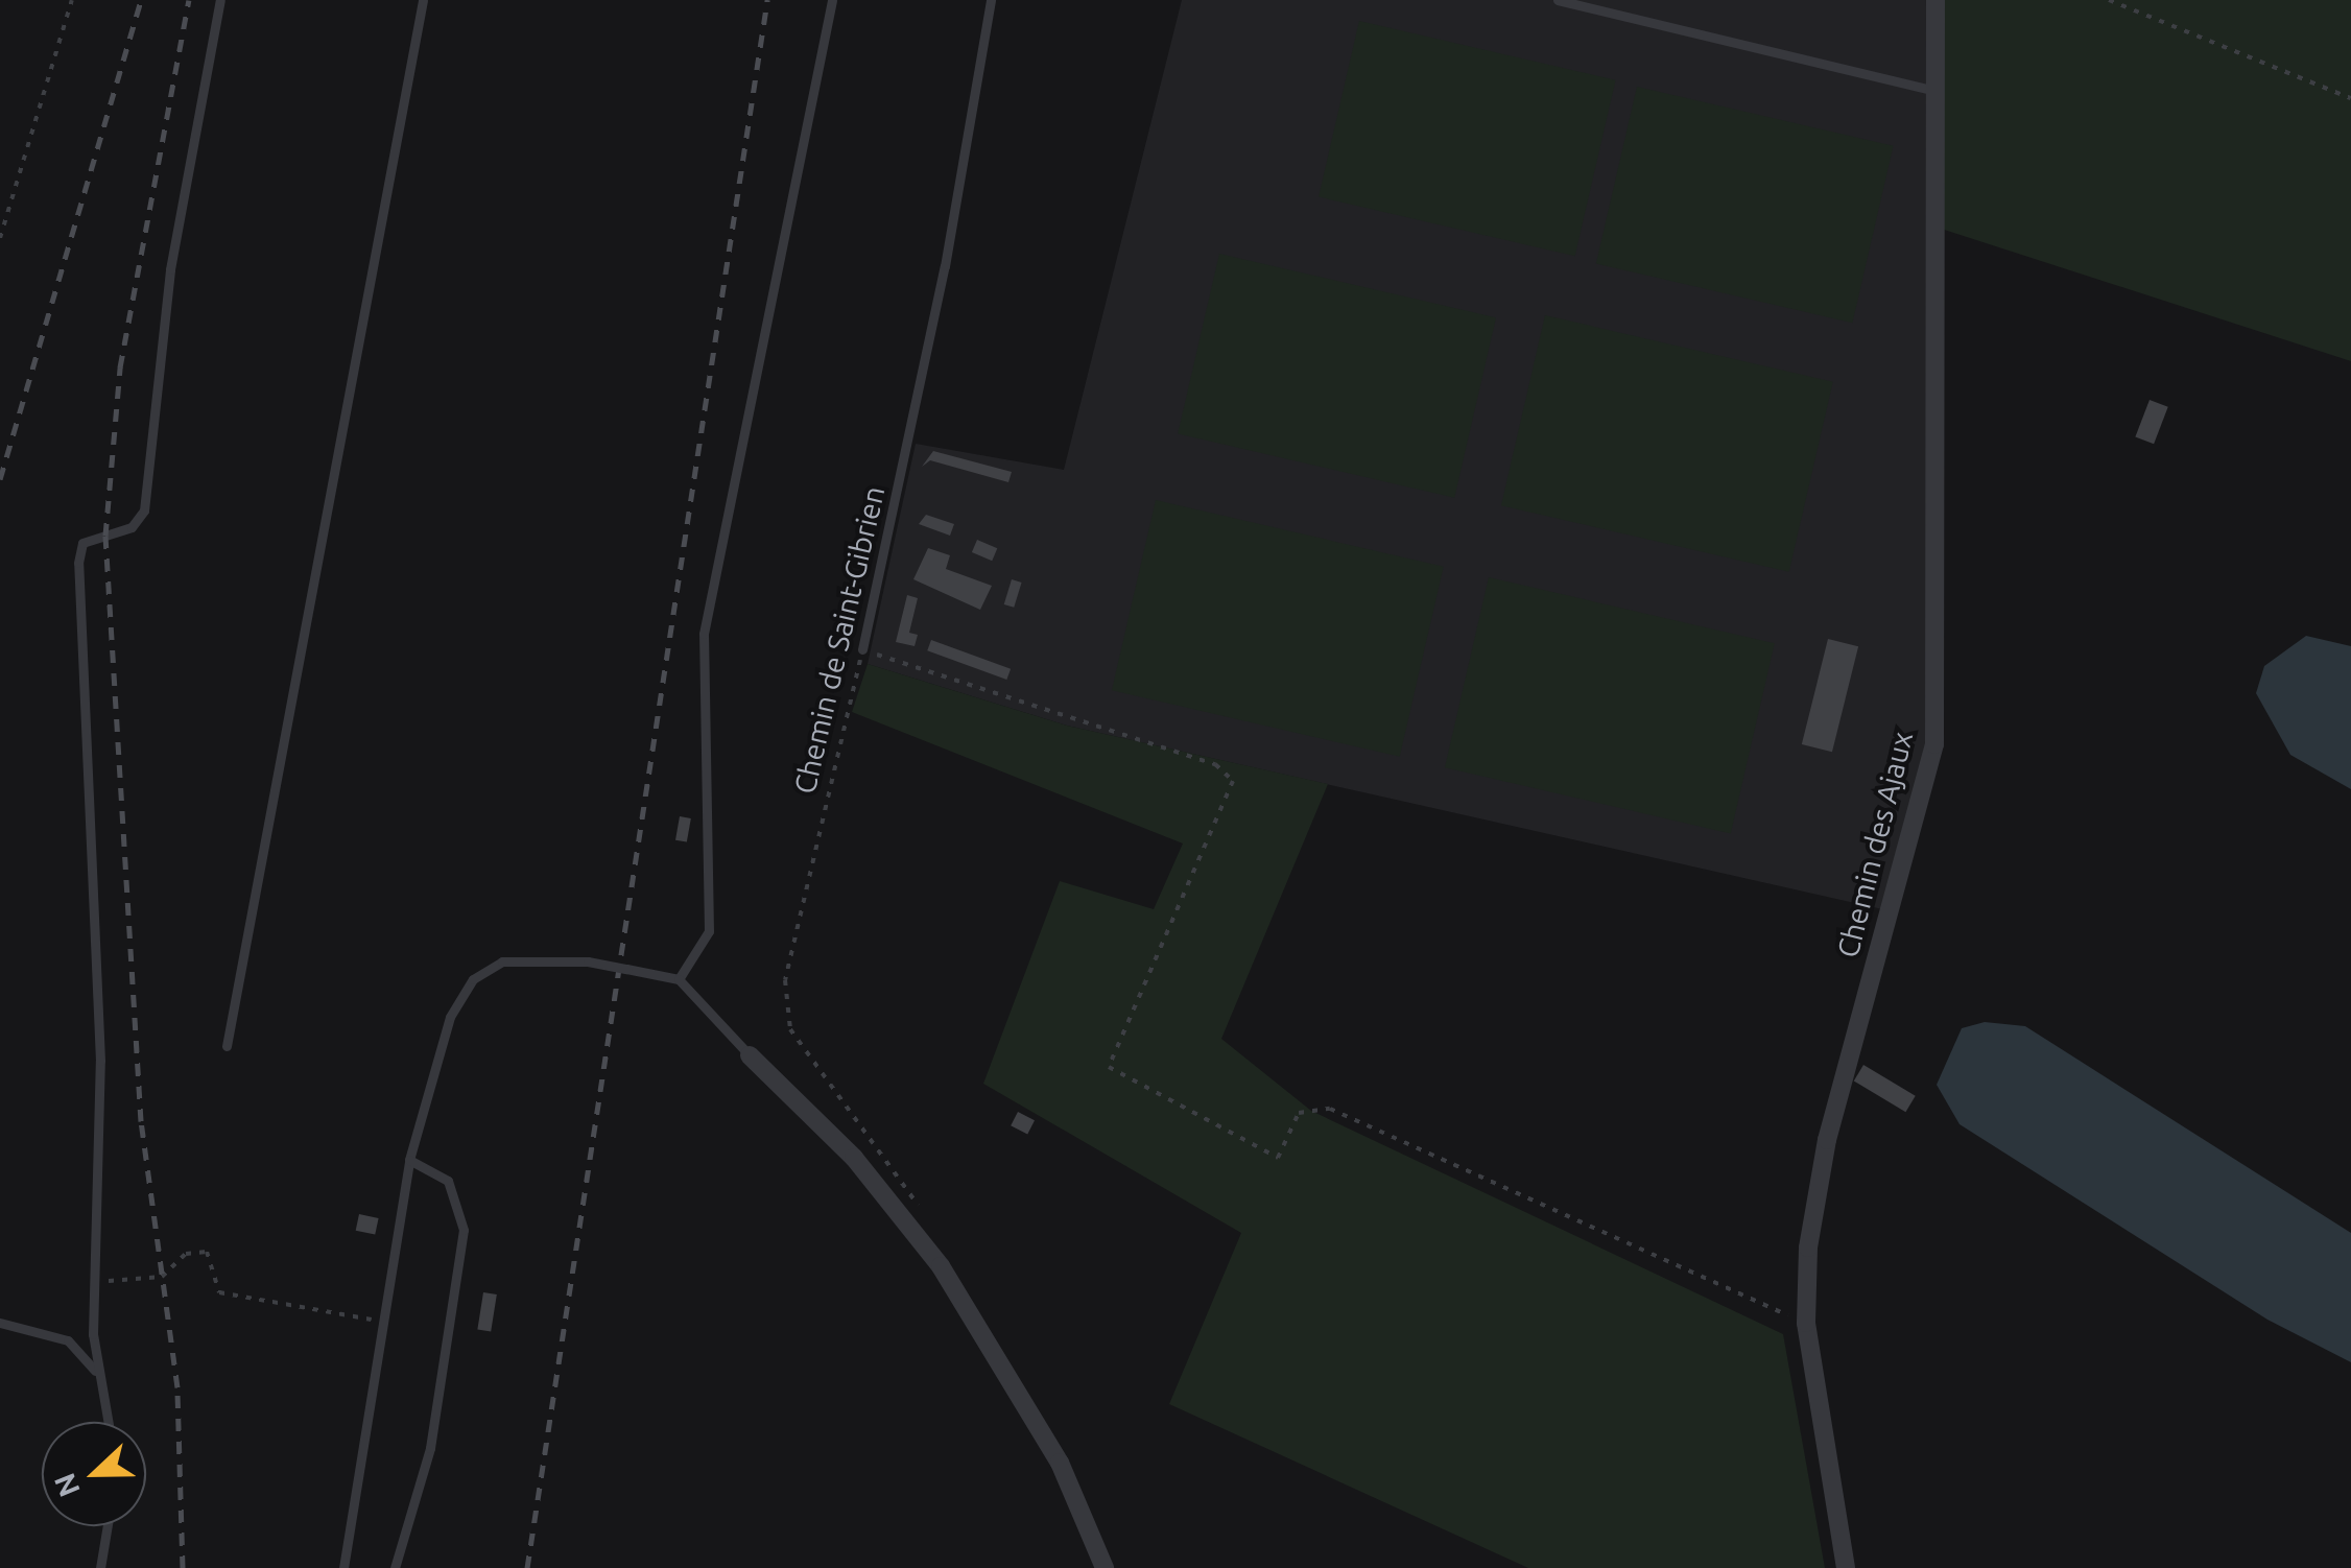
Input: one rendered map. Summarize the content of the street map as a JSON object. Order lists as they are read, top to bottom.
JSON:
{
  "streets": {
    "street": ["Chemin des Ajaux"],
    "lane": ["Chemin de Saint-Gibrien"]
  },
  "north": "left"
}
